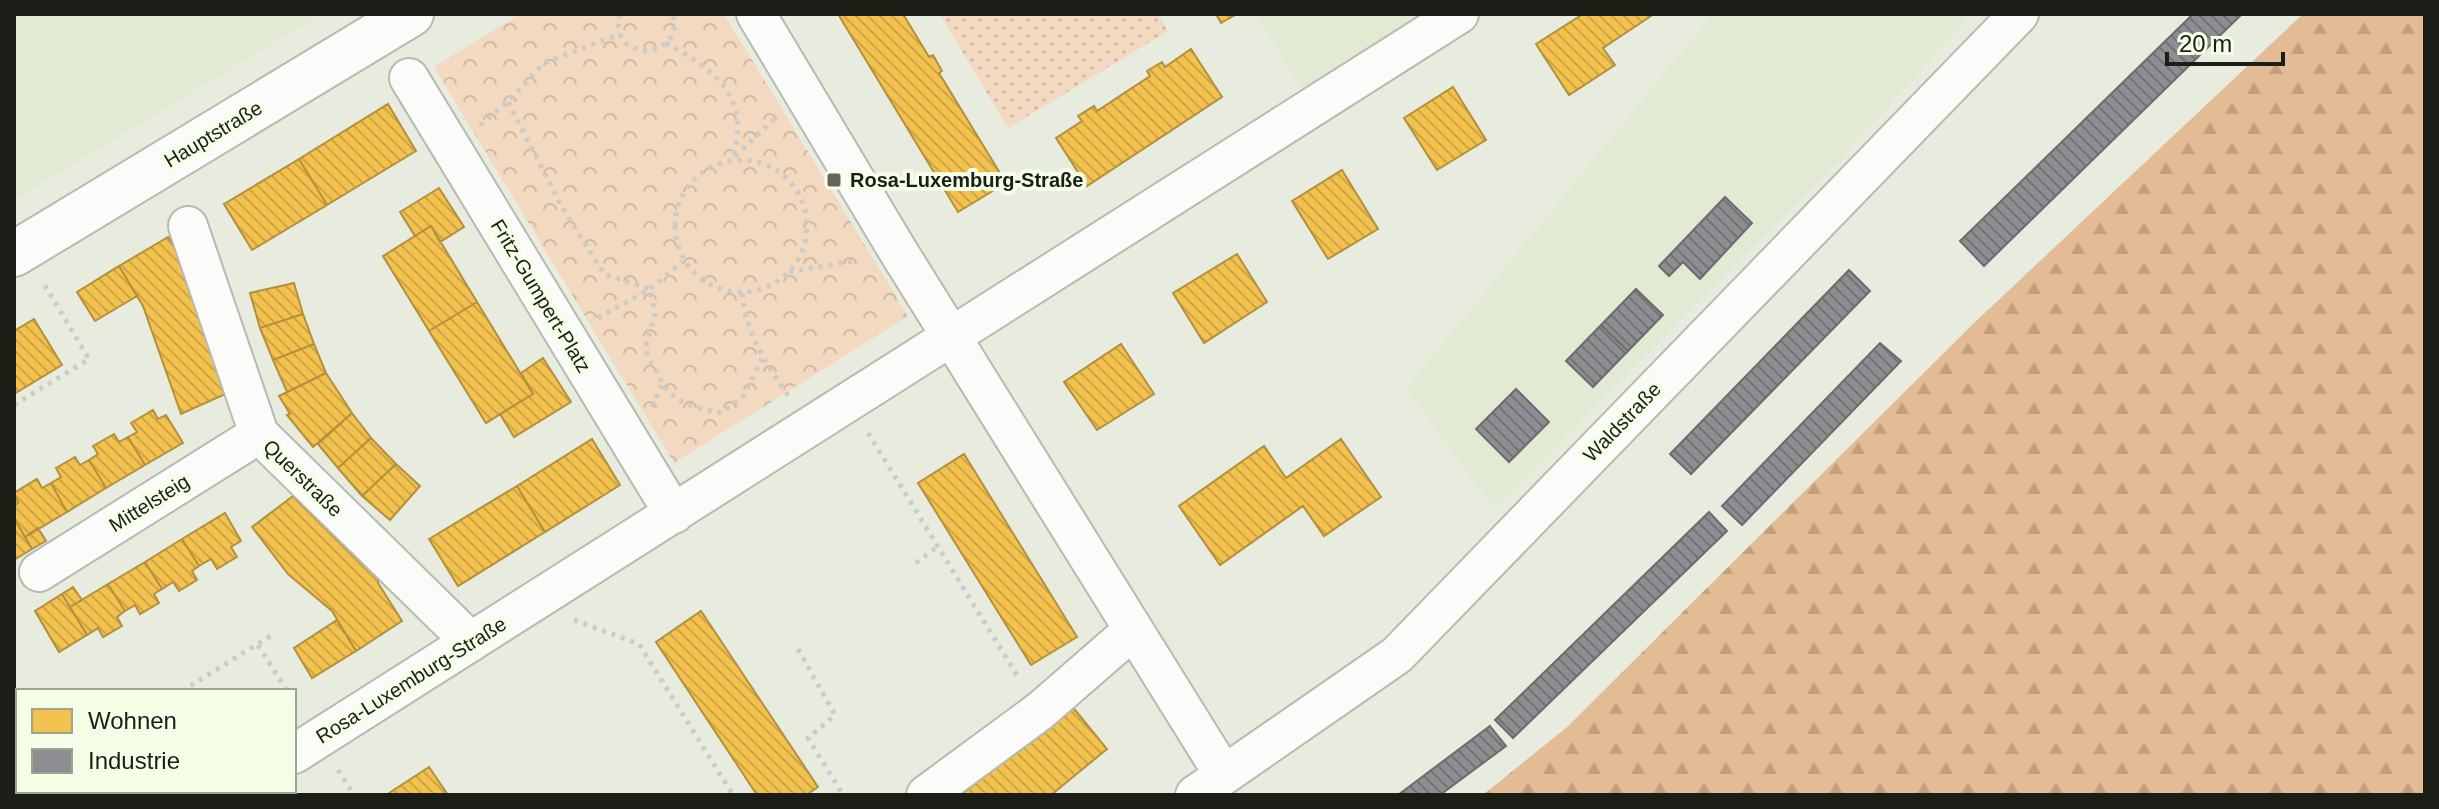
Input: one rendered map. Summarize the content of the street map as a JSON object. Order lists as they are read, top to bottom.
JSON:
{
  "streets": {
    "main road": ["Hauptstraße"],
    "street": [
      "Fritz-Gumpert-Platz",
      "Waldstraße",
      "Querstraße",
      "Mittelsteig",
      "Rosa-Luxemburg-Straße"
    ]
  },
  "crossings": [
    ["Fritz-Gumpert-Platz", "Rosa-Luxemburg-Straße"],
    ["Querstraße", "Mittelsteig"],
    ["Querstraße", "Rosa-Luxemburg-Straße"]
  ],
  "places": {
    "transit": ["Rosa-Luxemburg-Straße"]
  },
  "legend": ["Wohnen", "Industrie"],
  "scale_bar": "20 m"
}
